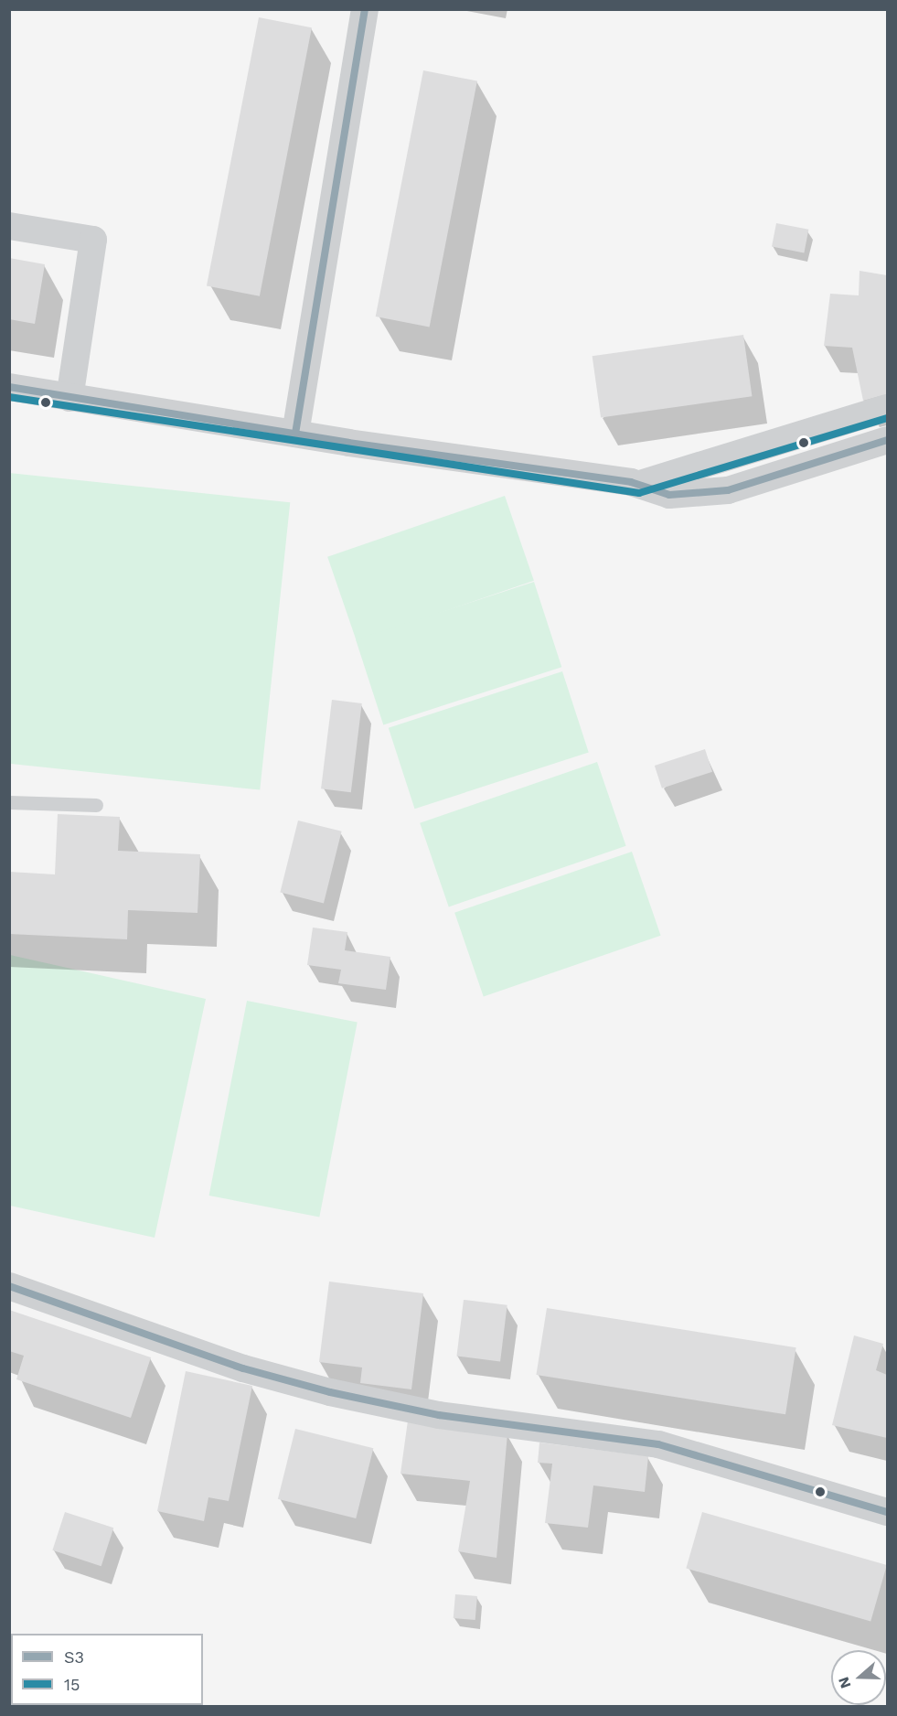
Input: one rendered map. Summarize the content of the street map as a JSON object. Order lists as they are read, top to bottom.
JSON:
{
  "lines": ["transit line S3", "transit line 15"],
  "legend": ["S3", "15"],
  "north": "left"
}
